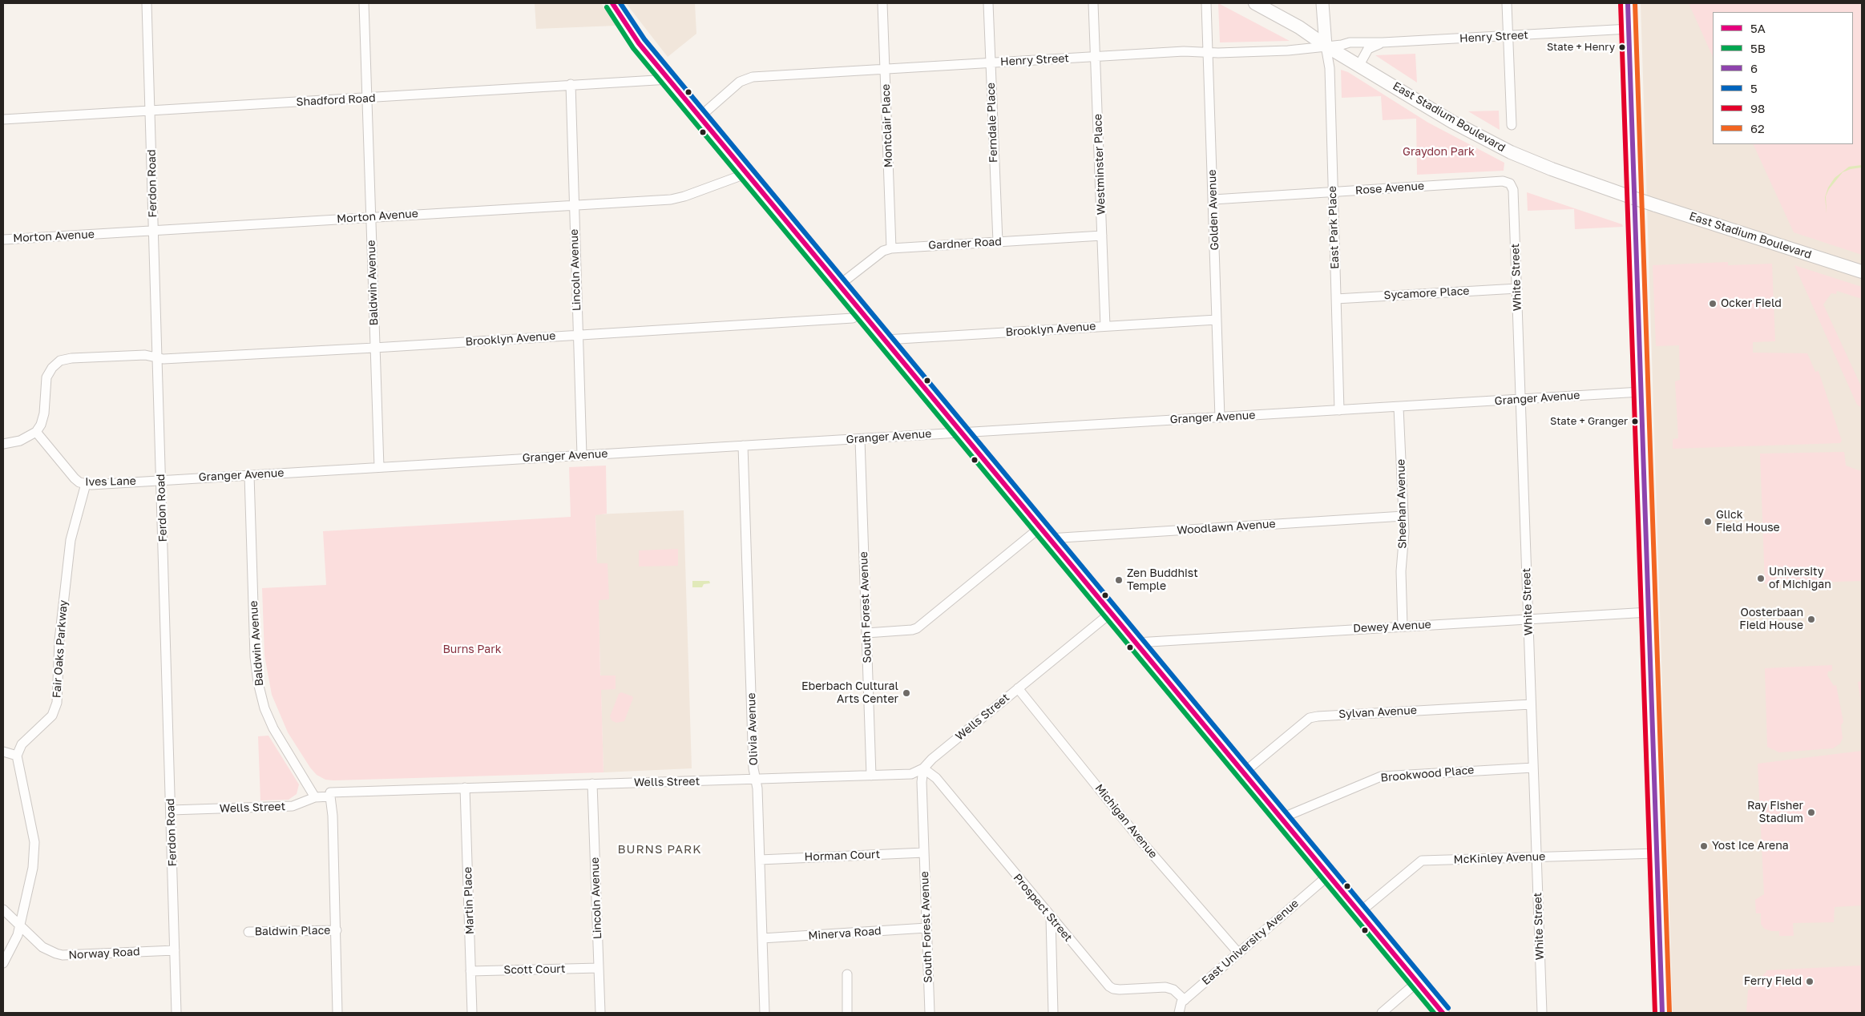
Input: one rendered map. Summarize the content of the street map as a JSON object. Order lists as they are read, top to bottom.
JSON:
{
  "streets": {
    "main road": ["East Stadium Boulevard"],
    "street": [
      "Henry Street",
      "Shadford Road",
      "Ferndale Place",
      "Montclair Place",
      "Westminster Place",
      "Ferdon Road",
      "Rose Avenue",
      "Golden Avenue",
      "Morton Avenue",
      "East Park Place",
      "Gardner Road",
      "Lincoln Avenue",
      "White Street",
      "Baldwin Avenue",
      "Sycamore Place",
      "Brooklyn Avenue",
      "Granger Avenue",
      "Ives Lane",
      "Sheehan Avenue",
      "Woodlawn Avenue",
      "South Forest Avenue",
      "Dewey Avenue",
      "Fair Oaks Parkway",
      "Sylvan Avenue",
      "Wells Street",
      "Olivia Avenue",
      "Brookwood Place",
      "Michigan Avenue",
      "Horman Court",
      "McKinley Avenue",
      "Martin Place",
      "Prospect Street",
      "Baldwin Place",
      "Minerva Road",
      "East University Avenue",
      "Norway Road",
      "Scott Court"
    ]
  },
  "crossings": [
    ["Henry Street", "East Stadium Boulevard"],
    ["Henry Street", "Ferndale Place"],
    ["Henry Street", "Montclair Place"],
    ["Henry Street", "Westminster Place"],
    ["Henry Street", "Golden Avenue"],
    ["Henry Street", "East Park Place"],
    ["Shadford Road", "Ferdon Road"],
    ["Shadford Road", "Lincoln Avenue"],
    ["Shadford Road", "Baldwin Avenue"],
    ["East Stadium Boulevard", "East Park Place"],
    ["Ferndale Place", "Gardner Road"],
    ["Montclair Place", "Gardner Road"],
    ["Westminster Place", "Gardner Road"],
    ["Westminster Place", "Brooklyn Avenue"],
    ["Ferdon Road", "Morton Avenue"],
    ["Ferdon Road", "Brooklyn Avenue"],
    ["Ferdon Road", "Granger Avenue"],
    ["Ferdon Road", "Ives Lane"],
    ["Ferdon Road", "Wells Street"],
    ["Ferdon Road", "Norway Road"],
    ["Rose Avenue", "Golden Avenue"],
    ["Rose Avenue", "East Park Place"],
    ["Rose Avenue", "White Street"],
    ["Golden Avenue", "Brooklyn Avenue"],
    ["Golden Avenue", "Granger Avenue"],
    ["Morton Avenue", "Lincoln Avenue"],
    ["Morton Avenue", "Baldwin Avenue"],
    ["East Park Place", "Sycamore Place"],
    ["East Park Place", "Granger Avenue"],
    ["Lincoln Avenue", "Brooklyn Avenue"],
    ["Lincoln Avenue", "Granger Avenue"],
    ["Lincoln Avenue", "Wells Street"],
    ["Lincoln Avenue", "Scott Court"],
    ["White Street", "Sycamore Place"],
    ["White Street", "Granger Avenue"],
    ["White Street", "Dewey Avenue"],
    ["White Street", "Sylvan Avenue"],
    ["White Street", "Brookwood Place"],
    ["White Street", "McKinley Avenue"],
    ["Baldwin Avenue", "Brooklyn Avenue"],
    ["Baldwin Avenue", "Granger Avenue"],
    ["Baldwin Avenue", "Wells Street"],
    ["Brooklyn Avenue", "Ives Lane"],
    ["Granger Avenue", "Ives Lane"],
    ["Granger Avenue", "Sheehan Avenue"],
    ["Granger Avenue", "South Forest Avenue"],
    ["Granger Avenue", "Olivia Avenue"],
    ["Ives Lane", "Fair Oaks Parkway"],
    ["Sheehan Avenue", "Woodlawn Avenue"],
    ["Sheehan Avenue", "Dewey Avenue"],
    ["South Forest Avenue", "Wells Street"],
    ["South Forest Avenue", "Horman Court"],
    ["South Forest Avenue", "Prospect Street"],
    ["South Forest Avenue", "Minerva Road"],
    ["Wells Street", "Olivia Avenue"],
    ["Wells Street", "Michigan Avenue"],
    ["Wells Street", "Martin Place"],
    ["Wells Street", "Prospect Street"],
    ["Olivia Avenue", "Horman Court"],
    ["Olivia Avenue", "Minerva Road"],
    ["Michigan Avenue", "East University Avenue"],
    ["Martin Place", "Scott Court"],
    ["Prospect Street", "East University Avenue"]
  ],
  "districts": ["BURNS PARK"],
  "parks": ["Graydon Park", "Burns Park"],
  "places": [
    "State + Henry",
    "Ocker Field",
    "State + Granger",
    "Glick Field House",
    "University of Michigan",
    "Zen Buddhist Temple",
    "Oosterbaan Field House",
    "Eberbach Cultural Arts Center",
    "Ray Fisher Stadium",
    "Yost Ice Arena",
    "Ferry Field"
  ],
  "lines": [
    "transit line 5A",
    "transit line 6",
    "transit line 5",
    "transit line 98",
    "transit line 62",
    "transit line 5B"
  ],
  "legend": [
    "5A",
    "5B",
    "6",
    "5",
    "98",
    "62"
  ]
}
